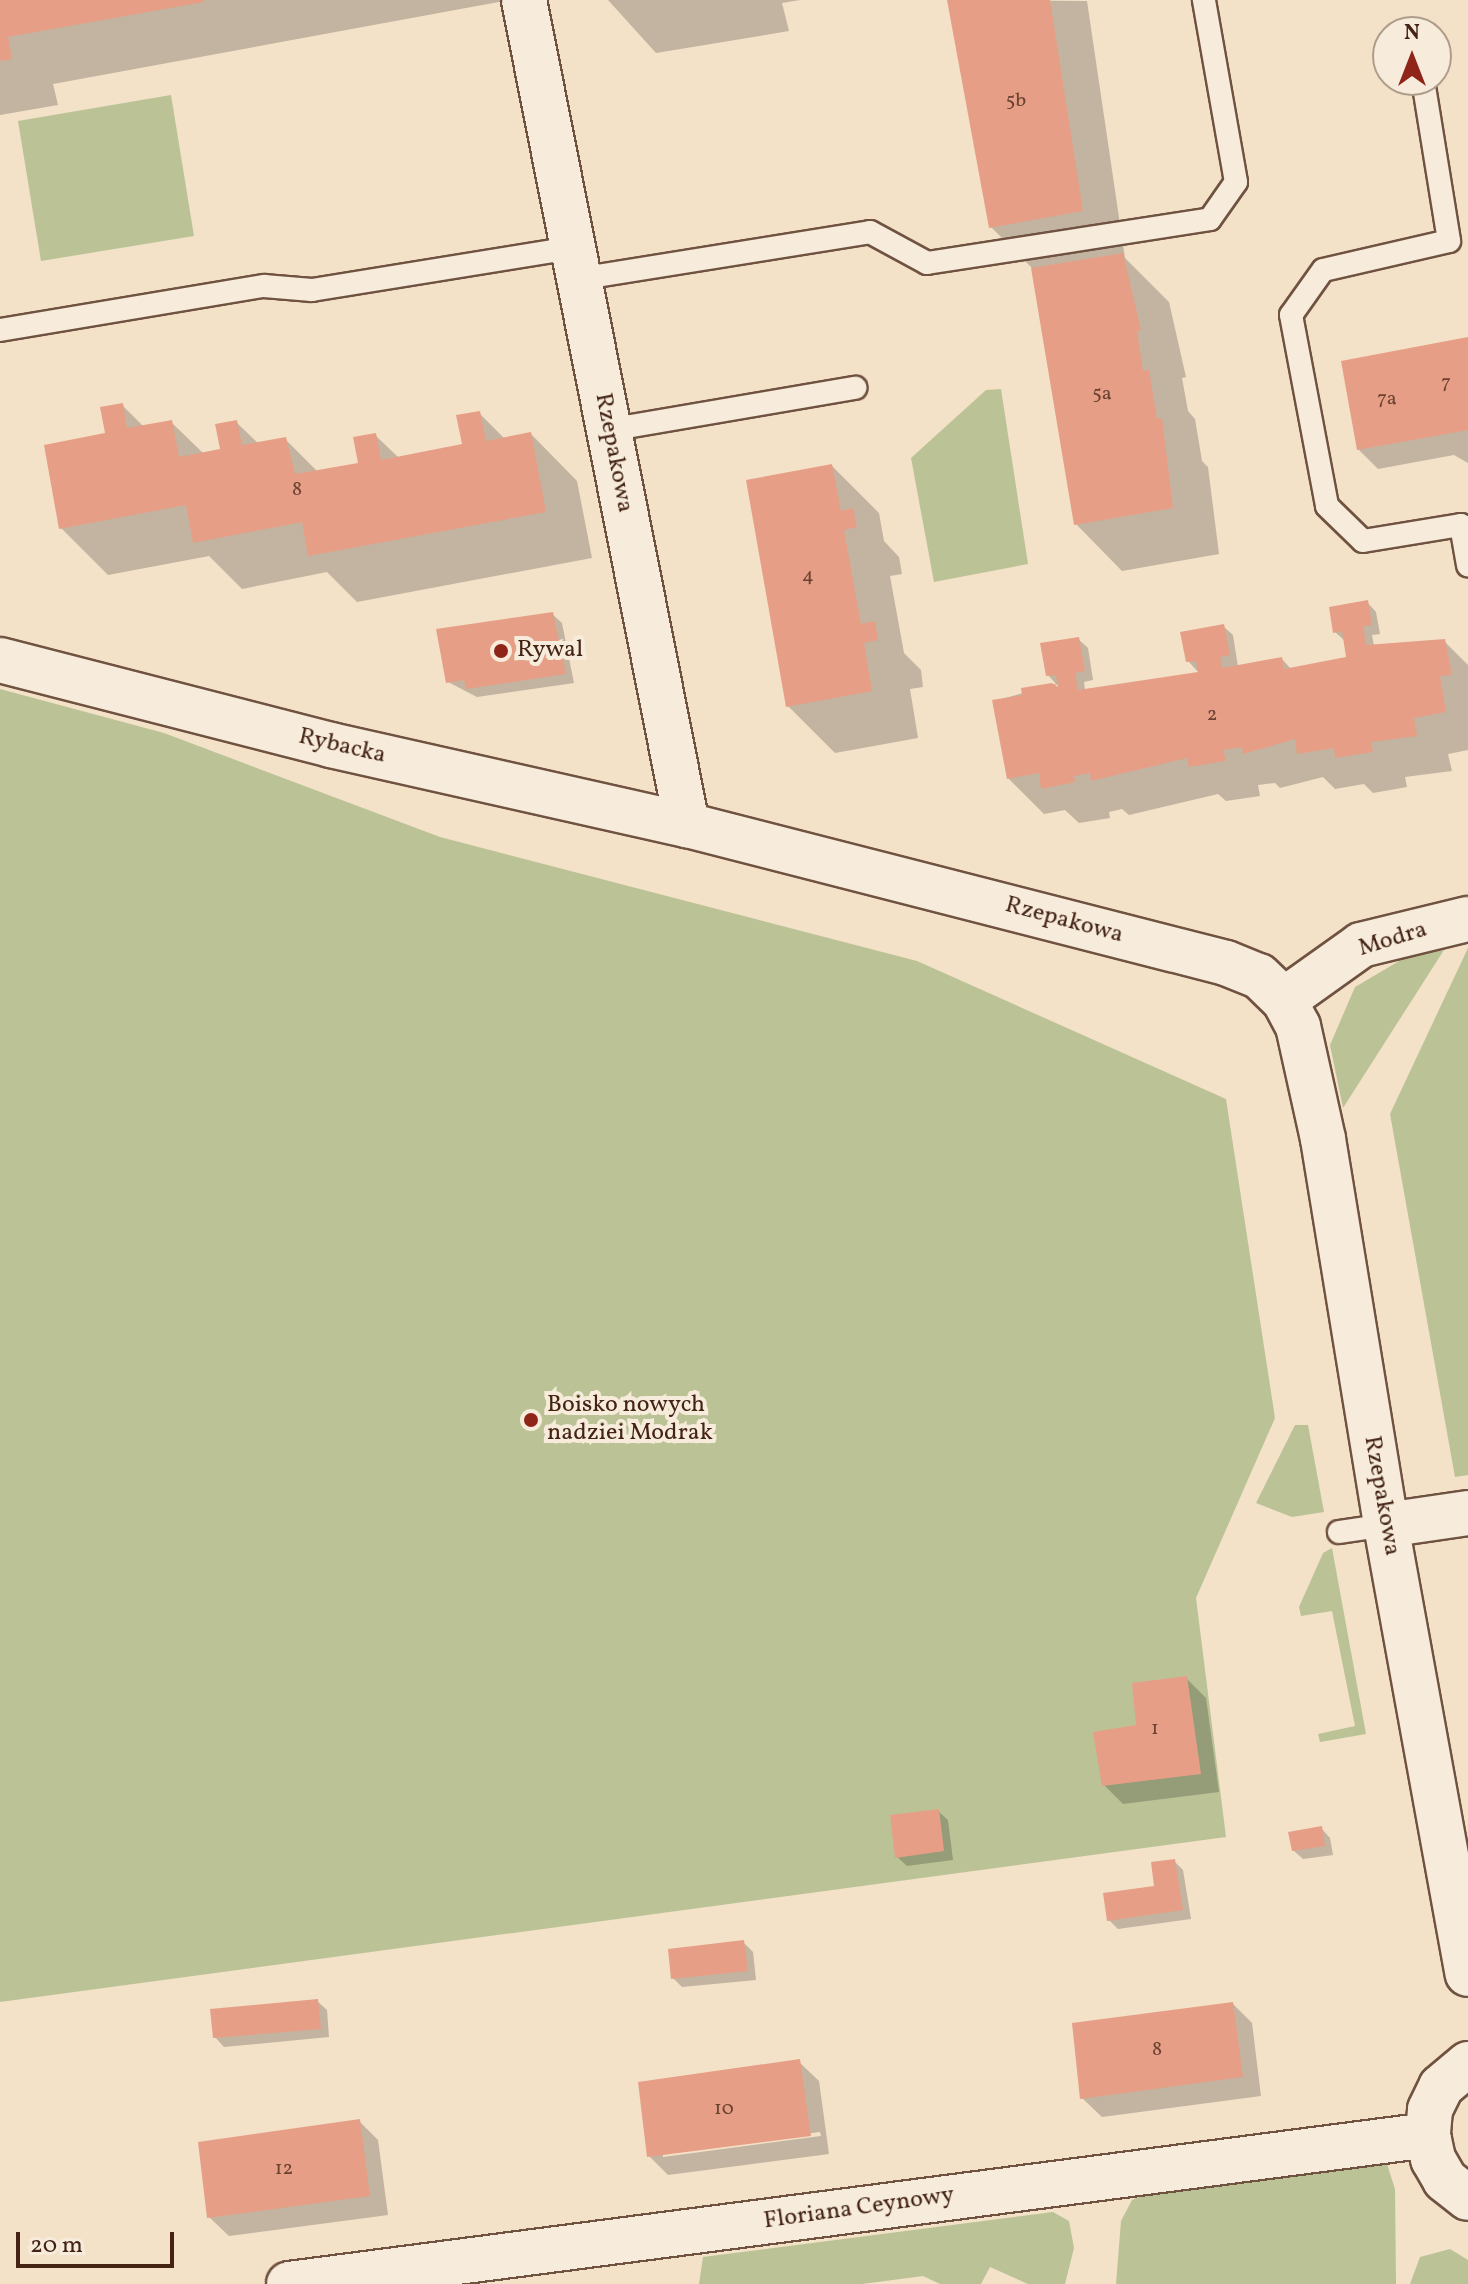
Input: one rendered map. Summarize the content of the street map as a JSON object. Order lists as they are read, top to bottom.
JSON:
{
  "streets": {
    "street": [
      "Rzepakowa",
      "Rybacka",
      "Modra",
      "Floriana Ceynowy"
    ]
  },
  "crossings": [
    ["Rzepakowa", "Rybacka"],
    ["Rzepakowa", "Modra"]
  ],
  "places": ["Rywal", "Boisko nowych nadziei Modrak"],
  "house_numbers": [
    "5b",
    "7",
    "5a",
    "7a",
    "8",
    "4",
    "2",
    "1",
    "8",
    "10",
    "12"
  ],
  "scale_bar": "20 m",
  "north": "top"
}
